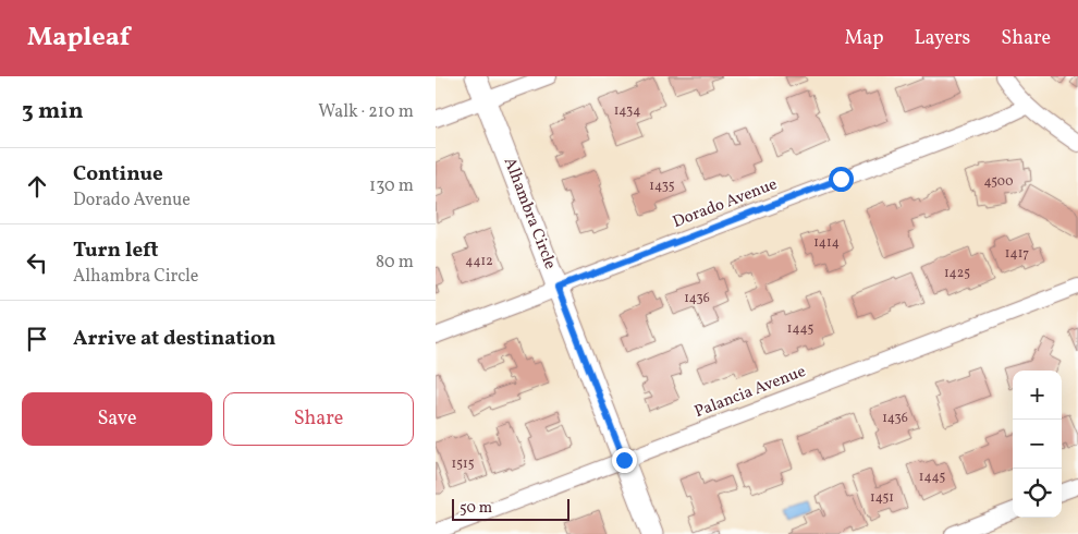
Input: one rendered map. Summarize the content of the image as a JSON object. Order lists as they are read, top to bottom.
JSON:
{
  "streets": {
    "street": ["Dorado Avenue", "Alhambra Circle", "Palancia Avenue"]
  },
  "crossings": [
    ["Dorado Avenue", "Alhambra Circle"],
    ["Alhambra Circle", "Palancia Avenue"]
  ],
  "house_numbers": [
    "1434",
    "4500",
    "1435",
    "1414",
    "1417",
    "4412",
    "1425",
    "1436",
    "1445",
    "1436",
    "1515",
    "1445",
    "1451"
  ],
  "scale_bar": "50 m",
  "page": {
    "header": "Mapleaf",
    "nav": ["Map", "Layers", "Share"],
    "heading": ["3 min", "Walk · 210 m"],
    "list": [
      ["Continue", "Dorado Avenue", "130 m"],
      ["Turn left", "Alhambra Circle", "80 m"],
      "Arrive at destination"
    ],
    "map_buttons": ["+", "−"],
    "buttons": ["Save", "Share"],
    "scale": "50 m"
  }
}
